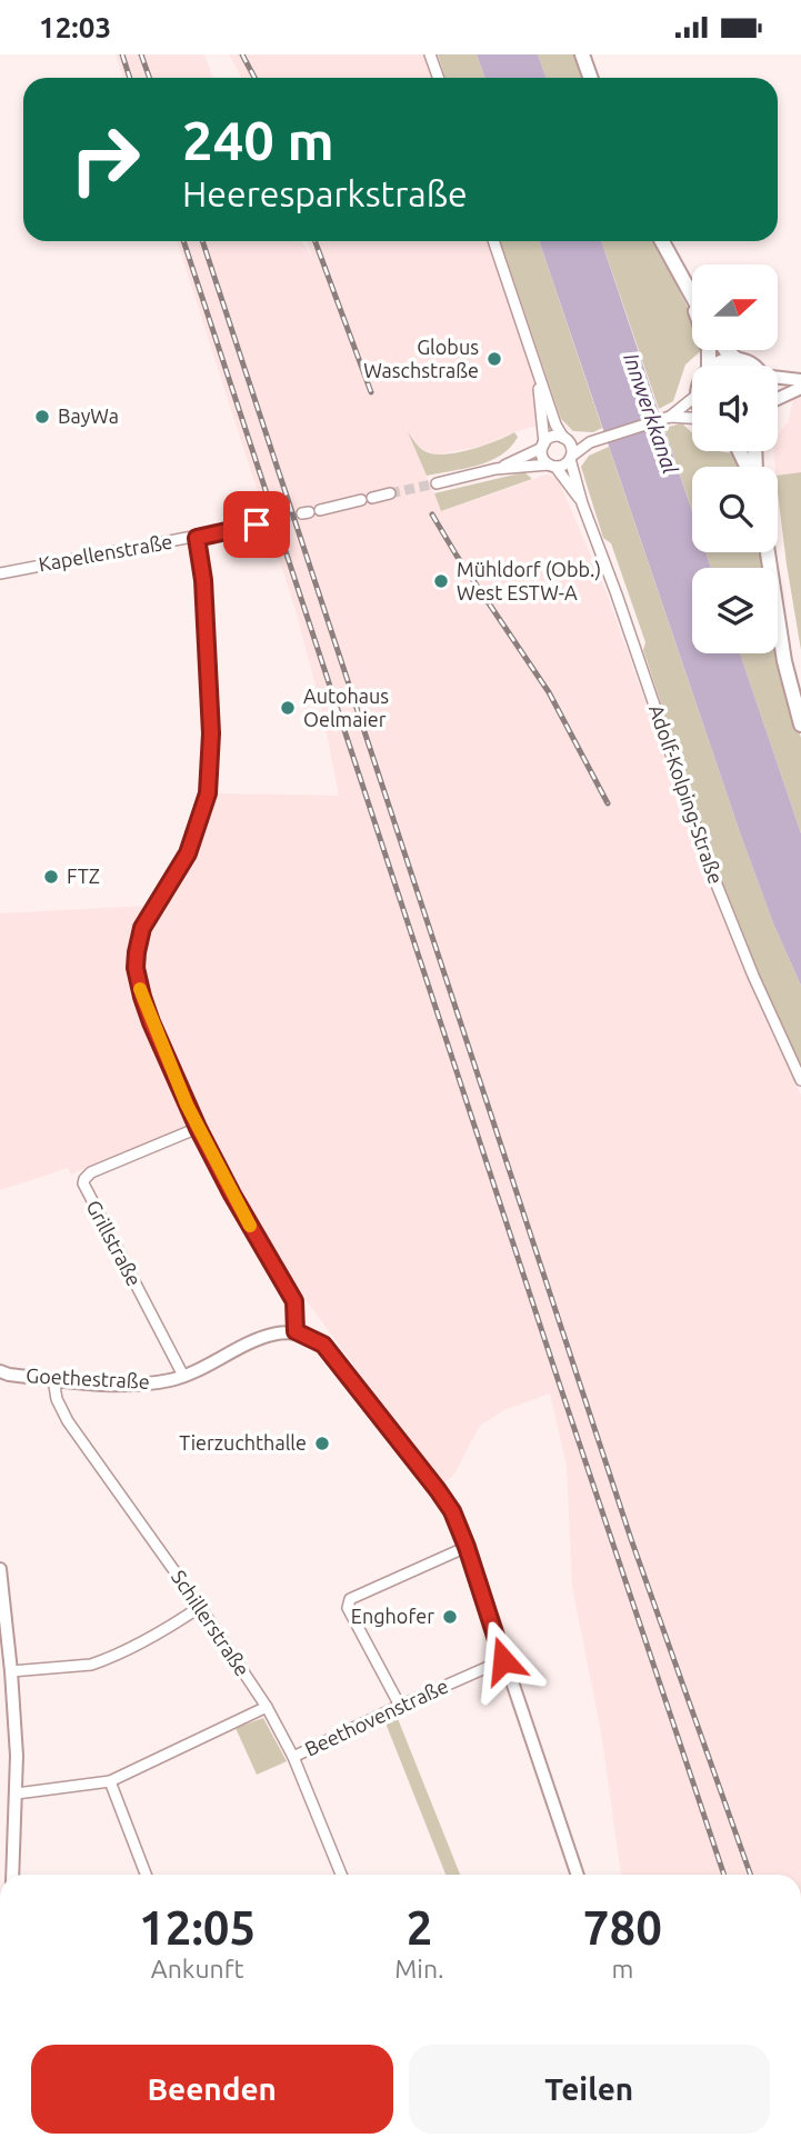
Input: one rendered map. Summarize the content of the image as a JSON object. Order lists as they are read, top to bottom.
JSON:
{
  "streets": {
    "street": [
      "Kapellenstraße",
      "Adolf-Kolping-Straße",
      "Grillstraße",
      "Goethestraße",
      "Schillerstraße",
      "Beethovenstraße"
    ]
  },
  "crossings": [
    ["Grillstraße", "Goethestraße"],
    ["Goethestraße", "Schillerstraße"],
    ["Schillerstraße", "Beethovenstraße"]
  ],
  "water": ["Innwerkkanal"],
  "places": [
    "Globus Waschstraße",
    "BayWa",
    "Mühldorf (Obb.) West ESTW-A",
    "Autohaus Oelmaier",
    "FTZ",
    "Tierzuchthalle",
    "Enghofer"
  ],
  "north": "right",
  "page": {
    "status": "12:03",
    "turn": ["240 m", "Heeresparkstraße"],
    "eta": [
      "12:05",
      "Ankunft",
      "2",
      "Min.",
      "780",
      "m"
    ],
    "buttons": ["Beenden", "Teilen"]
  }
}
